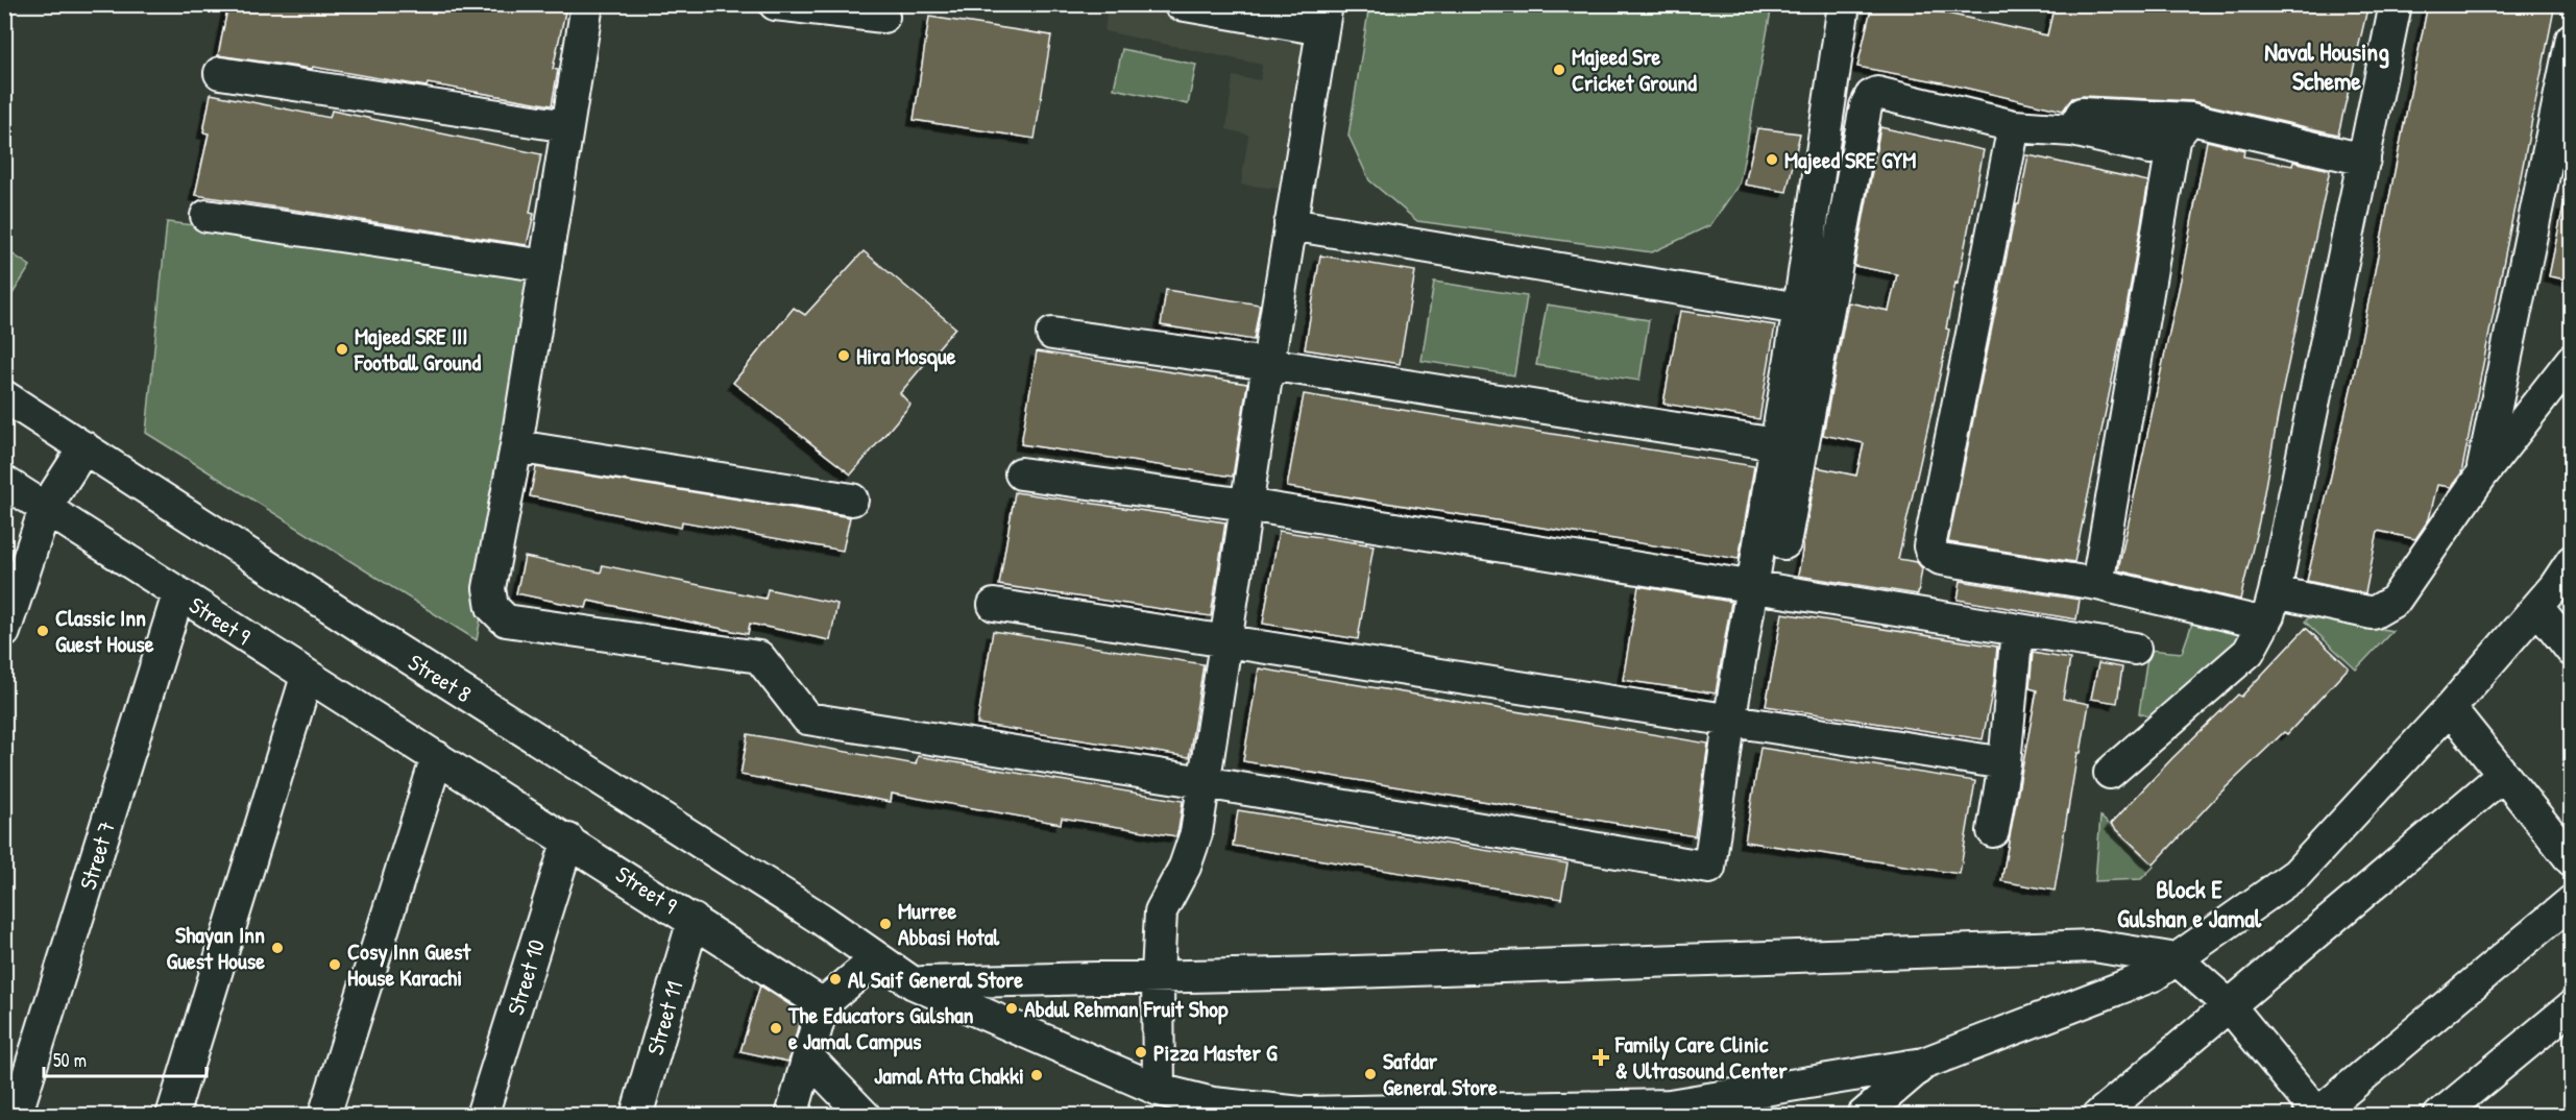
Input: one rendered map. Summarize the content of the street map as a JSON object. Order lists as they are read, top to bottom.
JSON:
{
  "streets": {
    "street": [
      "Street 9",
      "Street 8",
      "Street 7",
      "Street 10",
      "Street 11"
    ]
  },
  "crossings": [
    ["Street 9", "Street 7"],
    ["Street 9", "Street 10"],
    ["Street 9", "Street 11"]
  ],
  "districts": ["Naval Housing Scheme", "Block E Gulshan e Jamal"],
  "places": {
    "other": [
      "Majeed Sre Cricket Ground",
      "Majeed SRE GYM",
      "Majeed SRE III Football Ground",
      "Hira Mosque",
      "Classic Inn Guest House",
      "Murree Abbasi Hotal",
      "Shayan Inn Guest House",
      "Cosy Inn Guest House Karachi",
      "Al Saif General Store",
      "Abdul Rehman Fruit Shop",
      "The Educators Gulshan e Jamal Campus",
      "Pizza Master G",
      "Safdar General Store",
      "Jamal Atta Chakki"
    ],
    "health": ["Family Care Clinic & Ultrasound Center"]
  },
  "scale_bar": "50 m"
}
